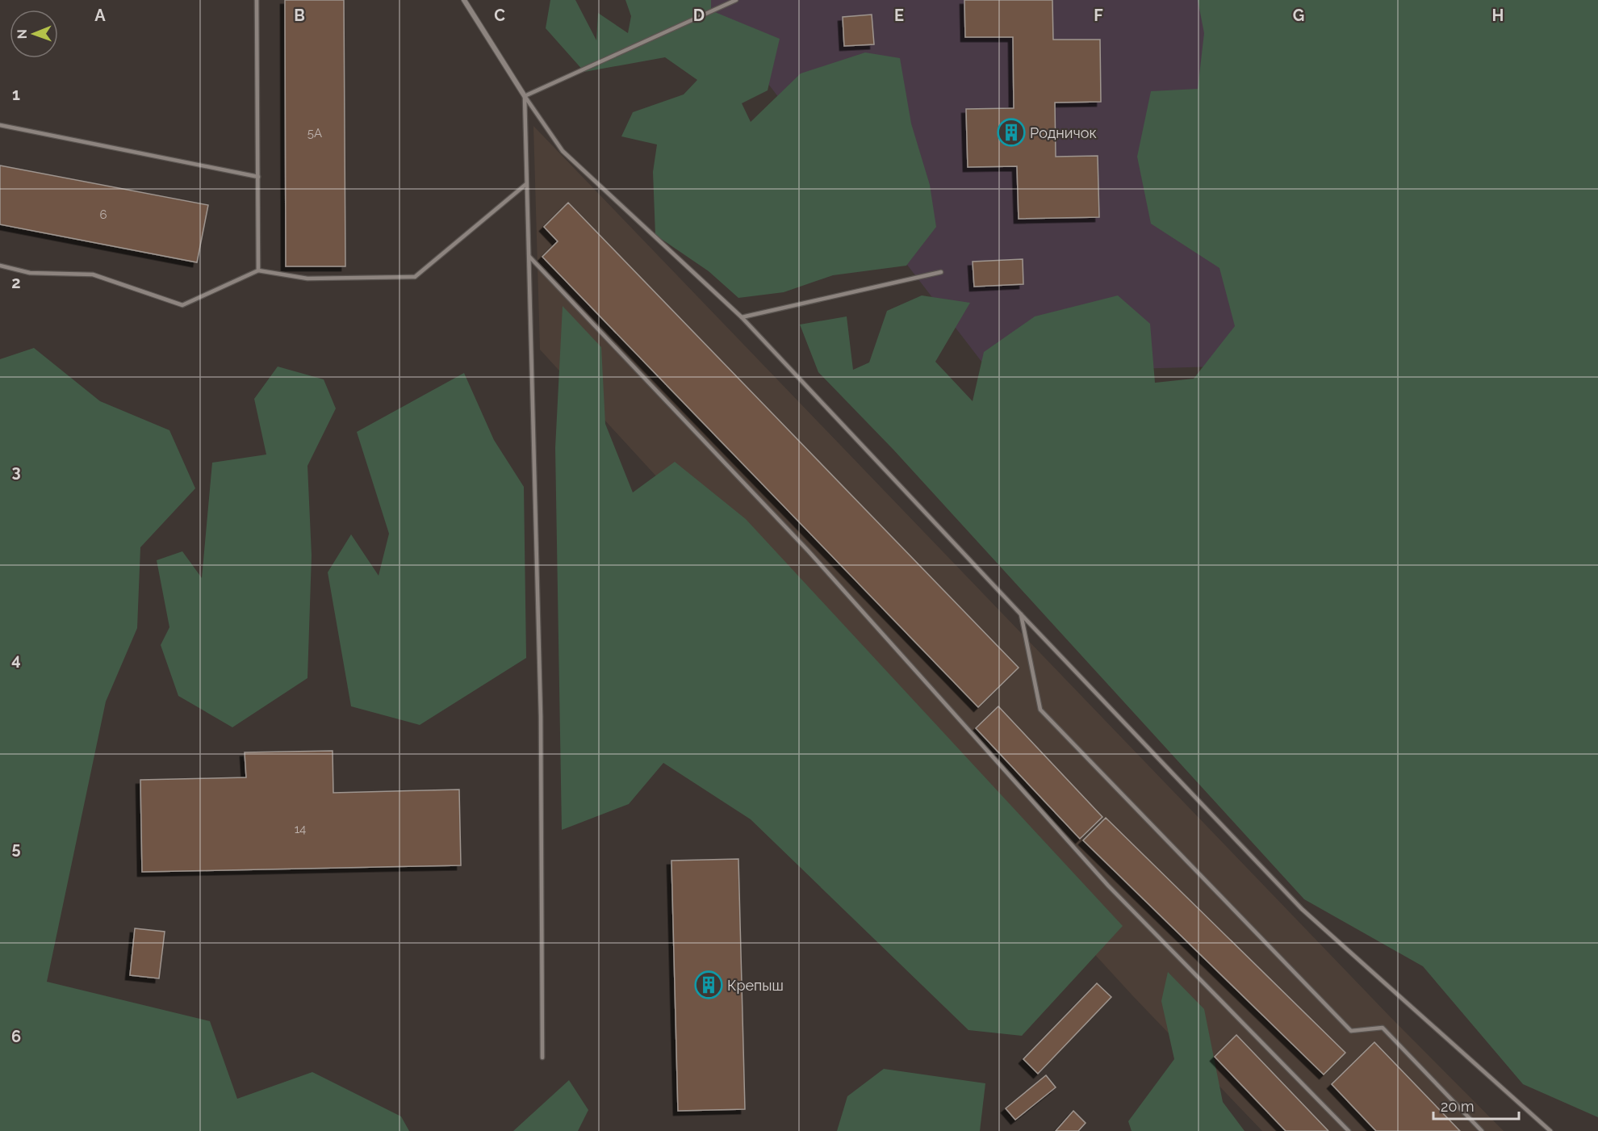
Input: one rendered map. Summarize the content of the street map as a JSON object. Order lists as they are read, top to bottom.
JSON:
{
  "places": {
    "building": ["Родничок", "Крепыш"]
  },
  "house_numbers": ["5А", "6", "14"],
  "scale_bar": "20 m",
  "north": "left",
  "grid": {
    "columns": [
      "A",
      "B",
      "C",
      "D",
      "E",
      "F",
      "G",
      "H"
    ],
    "rows": [
      "1",
      "2",
      "3",
      "4",
      "5",
      "6"
    ]
  }
}
